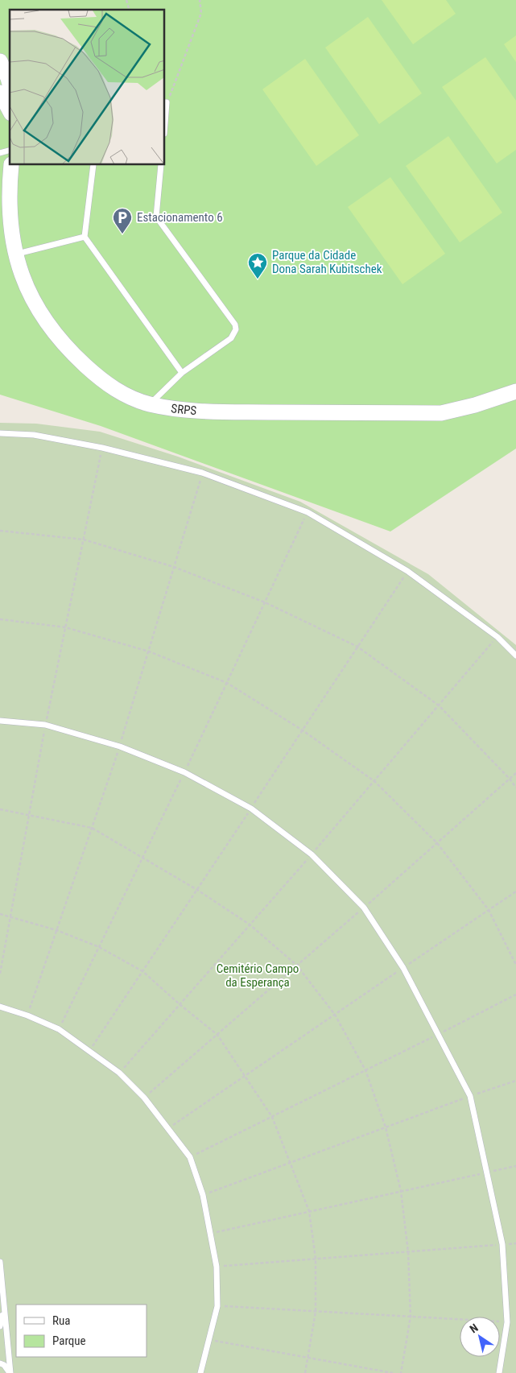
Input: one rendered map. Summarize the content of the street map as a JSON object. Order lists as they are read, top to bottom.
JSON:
{
  "streets": {
    "main road": ["SRPS"]
  },
  "parks": ["Cemitério Campo da Esperança"],
  "places": {
    "parking": ["Estacionamento 6"],
    "place": ["Parque da Cidade Dona Sarah Kubitschek"]
  },
  "legend": ["Rua", "Parque"],
  "north": "top left"
}
